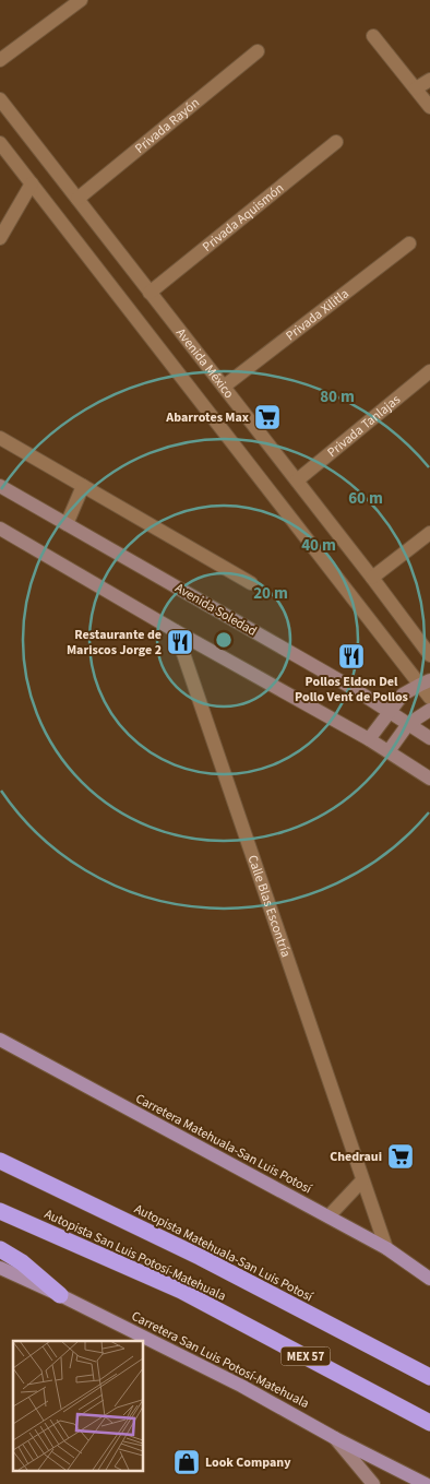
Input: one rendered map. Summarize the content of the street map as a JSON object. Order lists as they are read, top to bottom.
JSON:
{
  "streets": {
    "highway": ["Autopista Matehuala-San Luis Potosí", "Autopista San Luis Potosí-Matehuala", "MEX 57"],
    "main road": ["Carretera Matehuala-San Luis Potosí", "Carretera San Luis Potosí-Matehuala"],
    "street": [
      "Privada Rayón",
      "Privada Aquismón",
      "Privada Xilitla",
      "Avenida México",
      "Privada Tanlajas",
      "Avenida Soledad",
      "Calle Blas Escontría"
    ]
  },
  "crossings": [
    ["Privada Rayón", "Avenida México"],
    ["Privada Aquismón", "Avenida México"],
    ["Privada Xilitla", "Avenida México"],
    ["Avenida México", "Privada Tanlajas"],
    ["Calle Blas Escontría", "Carretera Matehuala-San Luis Potosí"]
  ],
  "places": {
    "supermarket": ["Abarrotes Max", "Chedraui"],
    "restaurant": ["Restaurante de Mariscos Jorge 2", "Pollos Eldon Del Pollo Vent de Pollos"],
    "shop": ["Look Company"]
  },
  "rings": [
    "80 m",
    "60 m",
    "40 m",
    "20 m"
  ]
}
